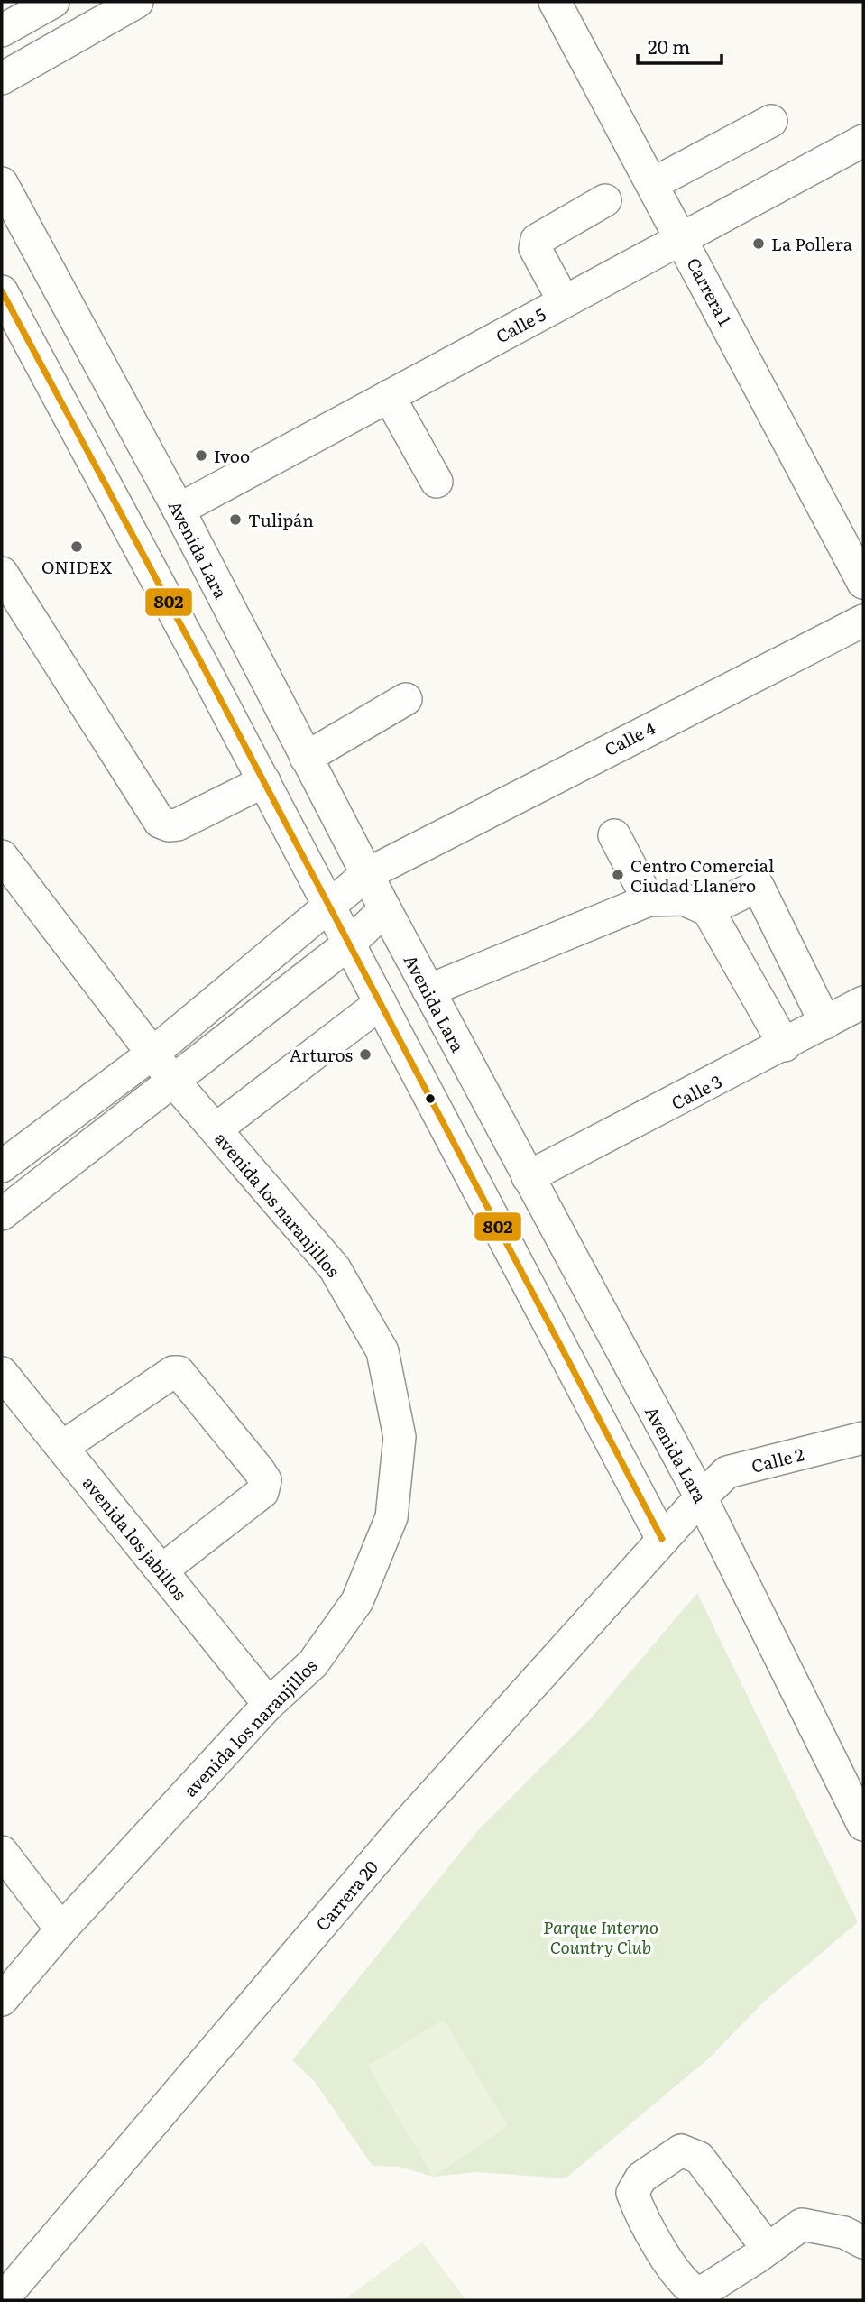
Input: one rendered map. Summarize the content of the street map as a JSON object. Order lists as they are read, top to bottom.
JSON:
{
  "streets": {
    "street": [
      "Carrera 1",
      "Calle 5",
      "Avenida Lara",
      "Calle 4",
      "Calle 3",
      "avenida los naranjillos",
      "Calle 2",
      "avenida los jabillos",
      "Carrera 20"
    ]
  },
  "crossings": [
    ["Carrera 1", "Calle 5"],
    ["Calle 5", "Avenida Lara"],
    ["Avenida Lara", "Calle 4"],
    ["Avenida Lara", "Calle 3"],
    ["Avenida Lara", "Calle 2"],
    ["Avenida Lara", "Carrera 20"],
    ["Calle 4", "avenida los naranjillos"],
    ["avenida los naranjillos", "avenida los jabillos"],
    ["Calle 2", "Carrera 20"]
  ],
  "parks": ["Parque Interno Country Club"],
  "places": [
    "La Pollera",
    "Ivoo",
    "Tulipán",
    "ONIDEX",
    "Centro Comercial Ciudad Llanero",
    "Arturos"
  ],
  "lines": ["transit line 802"],
  "scale_bar": "20 m"
}
